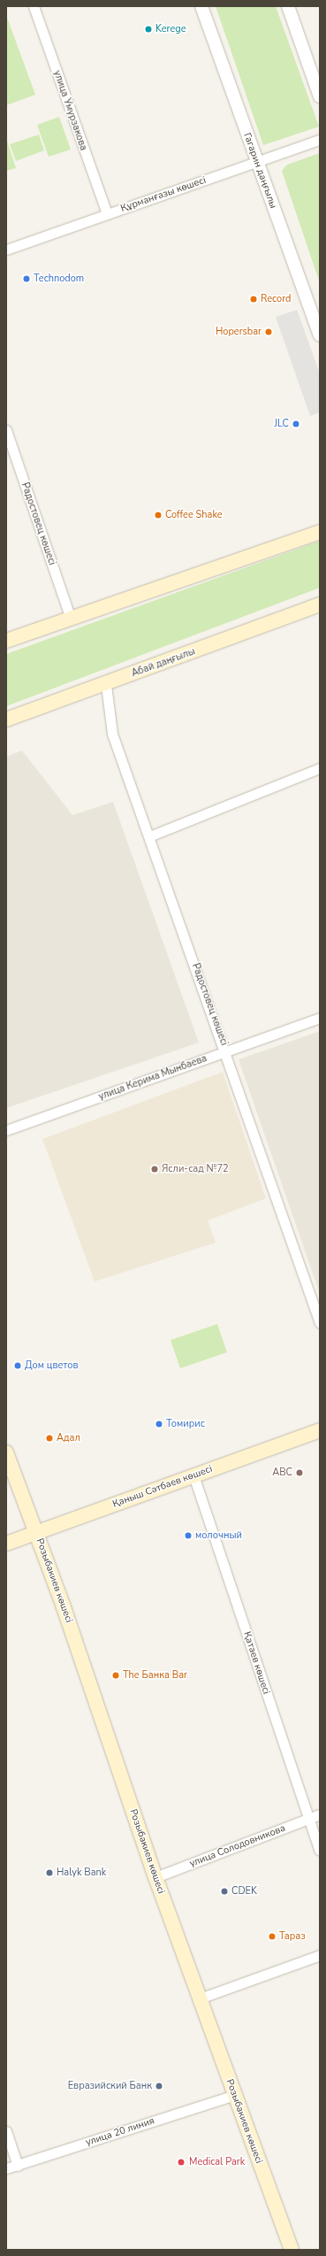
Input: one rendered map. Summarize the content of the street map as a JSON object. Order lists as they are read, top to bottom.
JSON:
{
  "streets": {
    "main road": ["Абай даңғылы", "Қаныш Сәтбаев көшесі", "Розыбакиев көшесі"],
    "street": [
      "улица Умурзакова",
      "Гагарин даңғылы",
      "Құрманғазы көшесі",
      "Радостовец көшесі",
      "улица Керима Мынбаева",
      "Қатаев көшесі",
      "улица Солодовникова",
      "улица 20 линия"
    ]
  },
  "crossings": [
    ["улица Умурзакова", "Құрманғазы көшесі"],
    ["Гагарин даңғылы", "Құрманғазы көшесі"],
    ["Радостовец көшесі", "Абай даңғылы"],
    ["Радостовец көшесі", "улица Керима Мынбаева"],
    ["Қаныш Сәтбаев көшесі", "Розыбакиев көшесі"],
    ["Қаныш Сәтбаев көшесі", "Қатаев көшесі"],
    ["Розыбакиев көшесі", "улица Солодовникова"],
    ["Розыбакиев көшесі", "улица 20 линия"],
    ["Қатаев көшесі", "улица Солодовникова"]
  ],
  "places": [
    "Kerege",
    "Technodom",
    "Record",
    "Hopersbar",
    "JLC",
    "Coffee Shake",
    "Ясли-сад №72",
    "Дом цветов",
    "Томирис",
    "Адал",
    "ABC",
    "молочный",
    "The Банка Bar",
    "Halyk Bank",
    "CDEK",
    "Тараз",
    "Евразийский Банк",
    "Medical Park"
  ]
}
